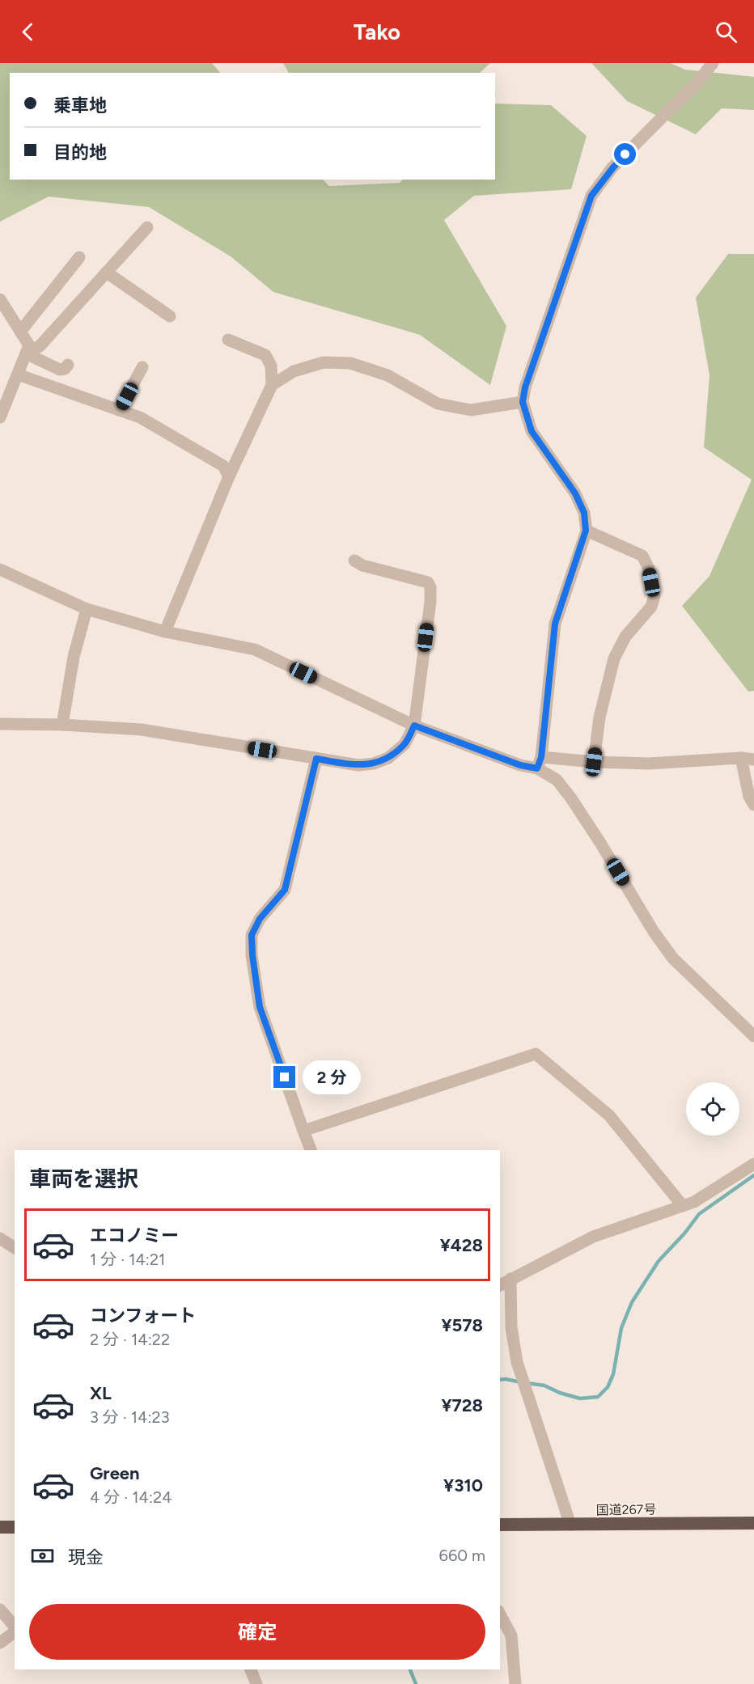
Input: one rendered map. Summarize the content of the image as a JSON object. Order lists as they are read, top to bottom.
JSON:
{
  "streets": {
    "highway": ["国道267号"]
  },
  "page": {
    "header": "Tako",
    "banner": ["乗車地", "目的地"],
    "bubble": "2 分",
    "heading": "車両を選択",
    "list": [
      {
        "name": "エコノミー",
        "note": "1 分 · 14:21",
        "value": "¥428"
      },
      {
        "name": "コンフォート",
        "note": "2 分 · 14:22",
        "value": "¥578"
      },
      {
        "name": "XL",
        "note": "3 分 · 14:23",
        "value": "¥728"
      },
      {
        "name": "Green",
        "note": "4 分 · 14:24",
        "value": "¥310"
      }
    ],
    "pay": ["現金", "660 m"],
    "buttons": "確定"
  }
}
